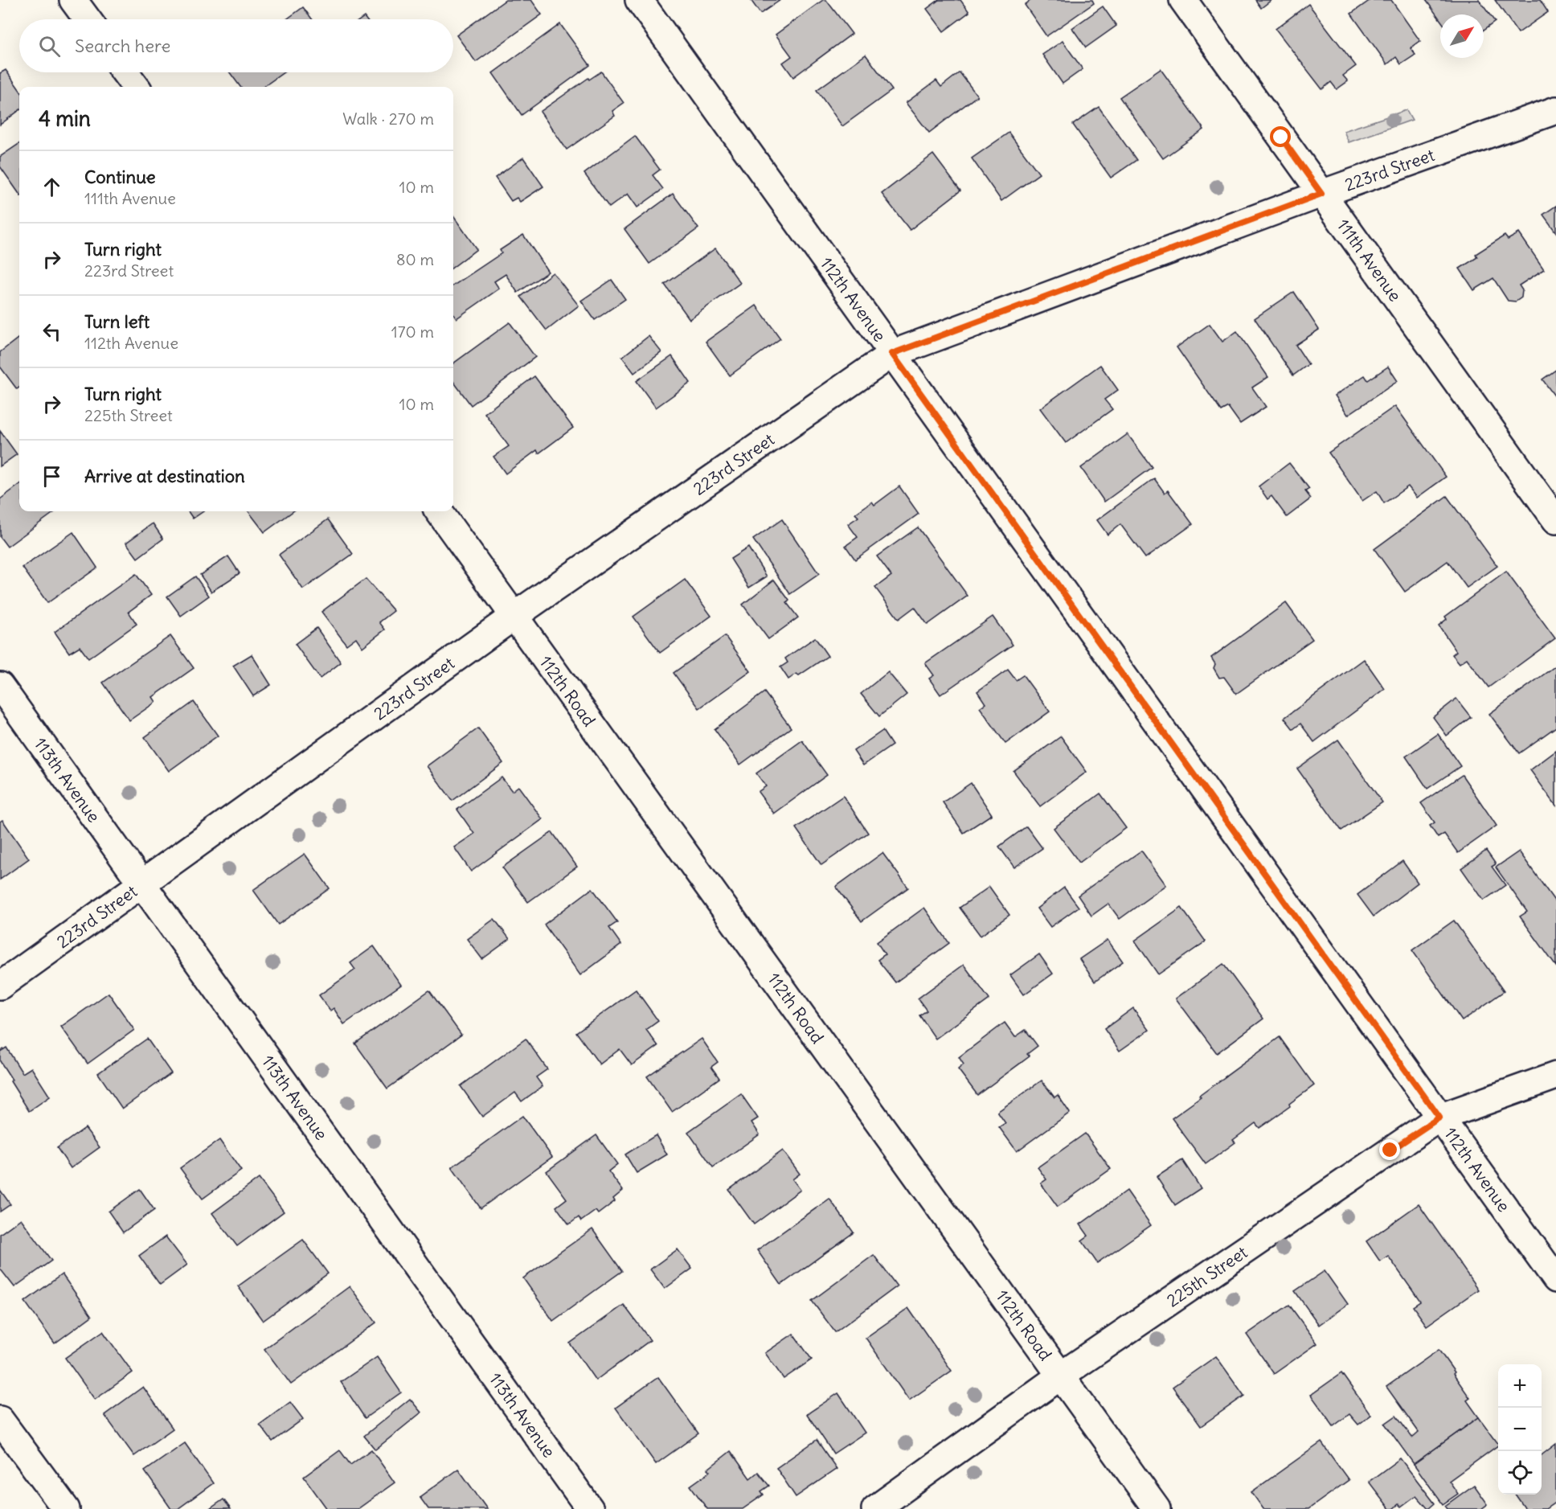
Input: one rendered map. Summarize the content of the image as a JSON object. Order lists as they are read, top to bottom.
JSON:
{
  "streets": {
    "street": [
      "223rd Street",
      "111th Avenue",
      "112th Avenue",
      "112th Road",
      "113th Avenue",
      "225th Street"
    ]
  },
  "crossings": [
    ["223rd Street", "111th Avenue"],
    ["223rd Street", "112th Avenue"],
    ["223rd Street", "112th Road"],
    ["223rd Street", "113th Avenue"],
    ["112th Avenue", "225th Street"],
    ["112th Road", "225th Street"]
  ],
  "north": "top right",
  "page": {
    "search": "Search here",
    "heading": ["4 min", "Walk · 270 m"],
    "list": [
      ["Continue", "111th Avenue", "10 m"],
      ["Turn right", "223rd Street", "80 m"],
      ["Turn left", "112th Avenue", "170 m"],
      ["Turn right", "225th Street", "10 m"],
      "Arrive at destination"
    ],
    "map_buttons": ["+", "−"]
  }
}
